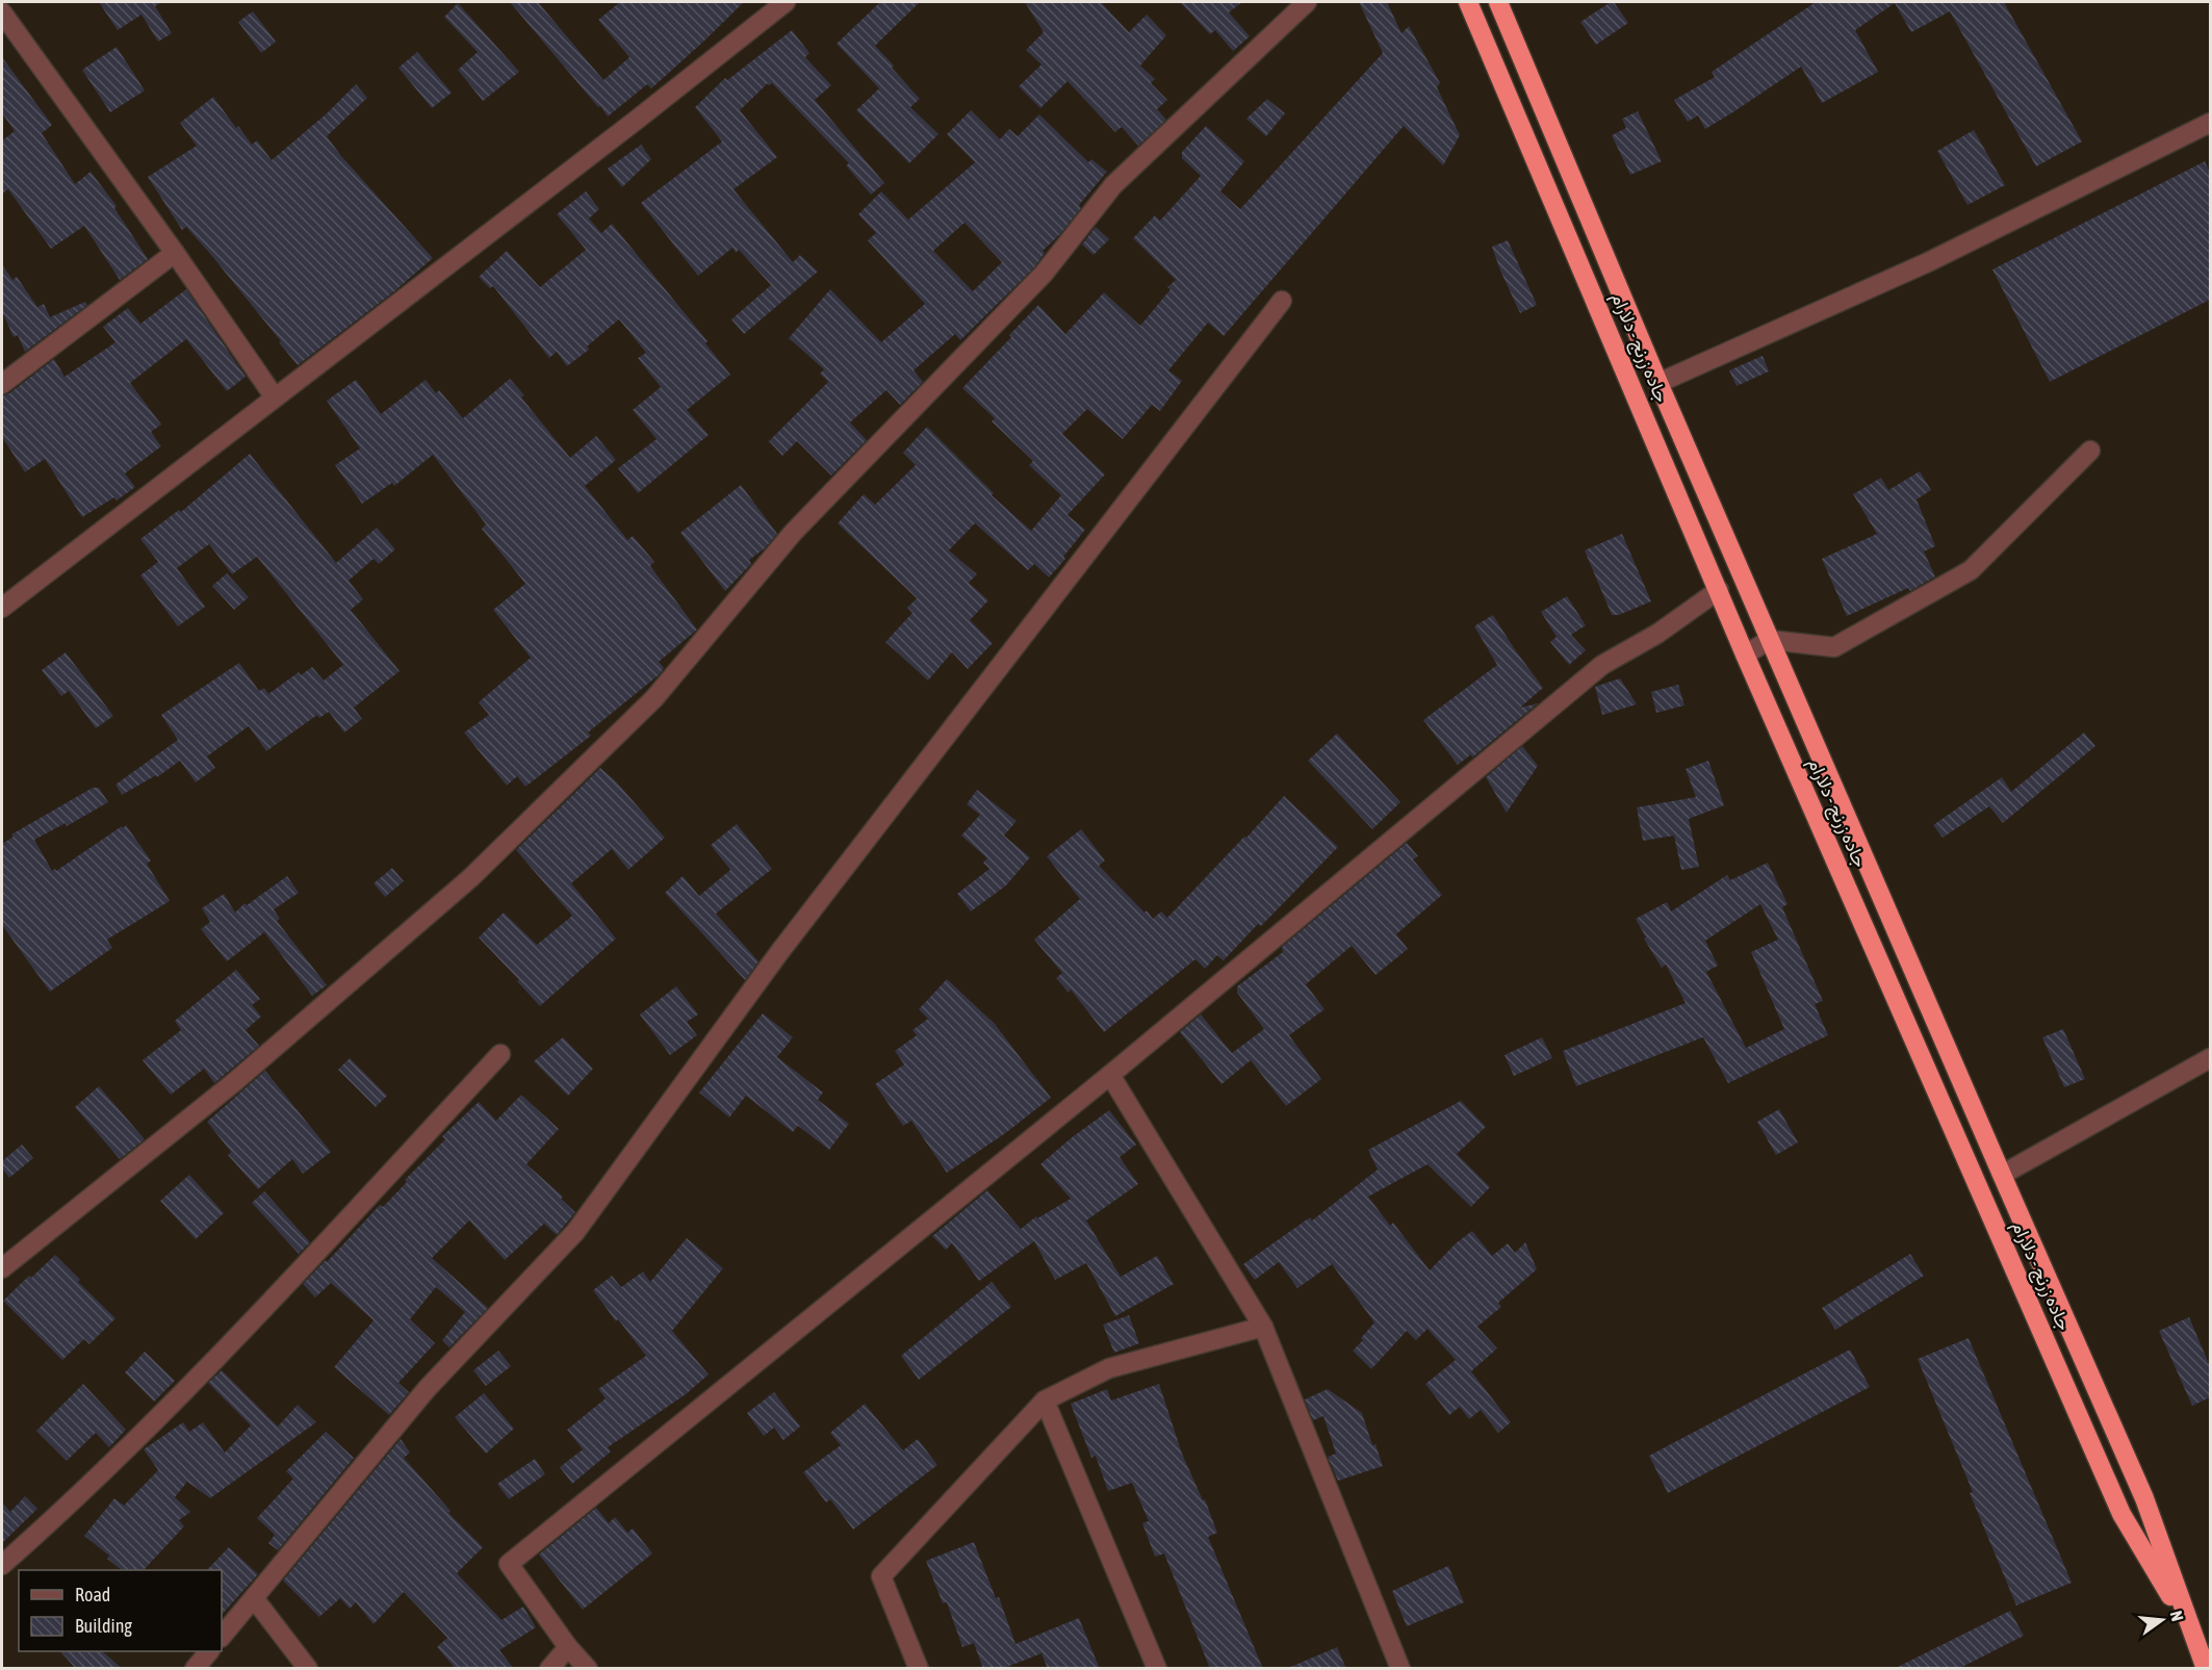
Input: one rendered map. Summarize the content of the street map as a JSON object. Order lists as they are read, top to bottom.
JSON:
{
  "streets": {
    "highway": ["جاده زرنج - دلارام"]
  },
  "legend": ["Road", "Building"],
  "north": "right"
}
